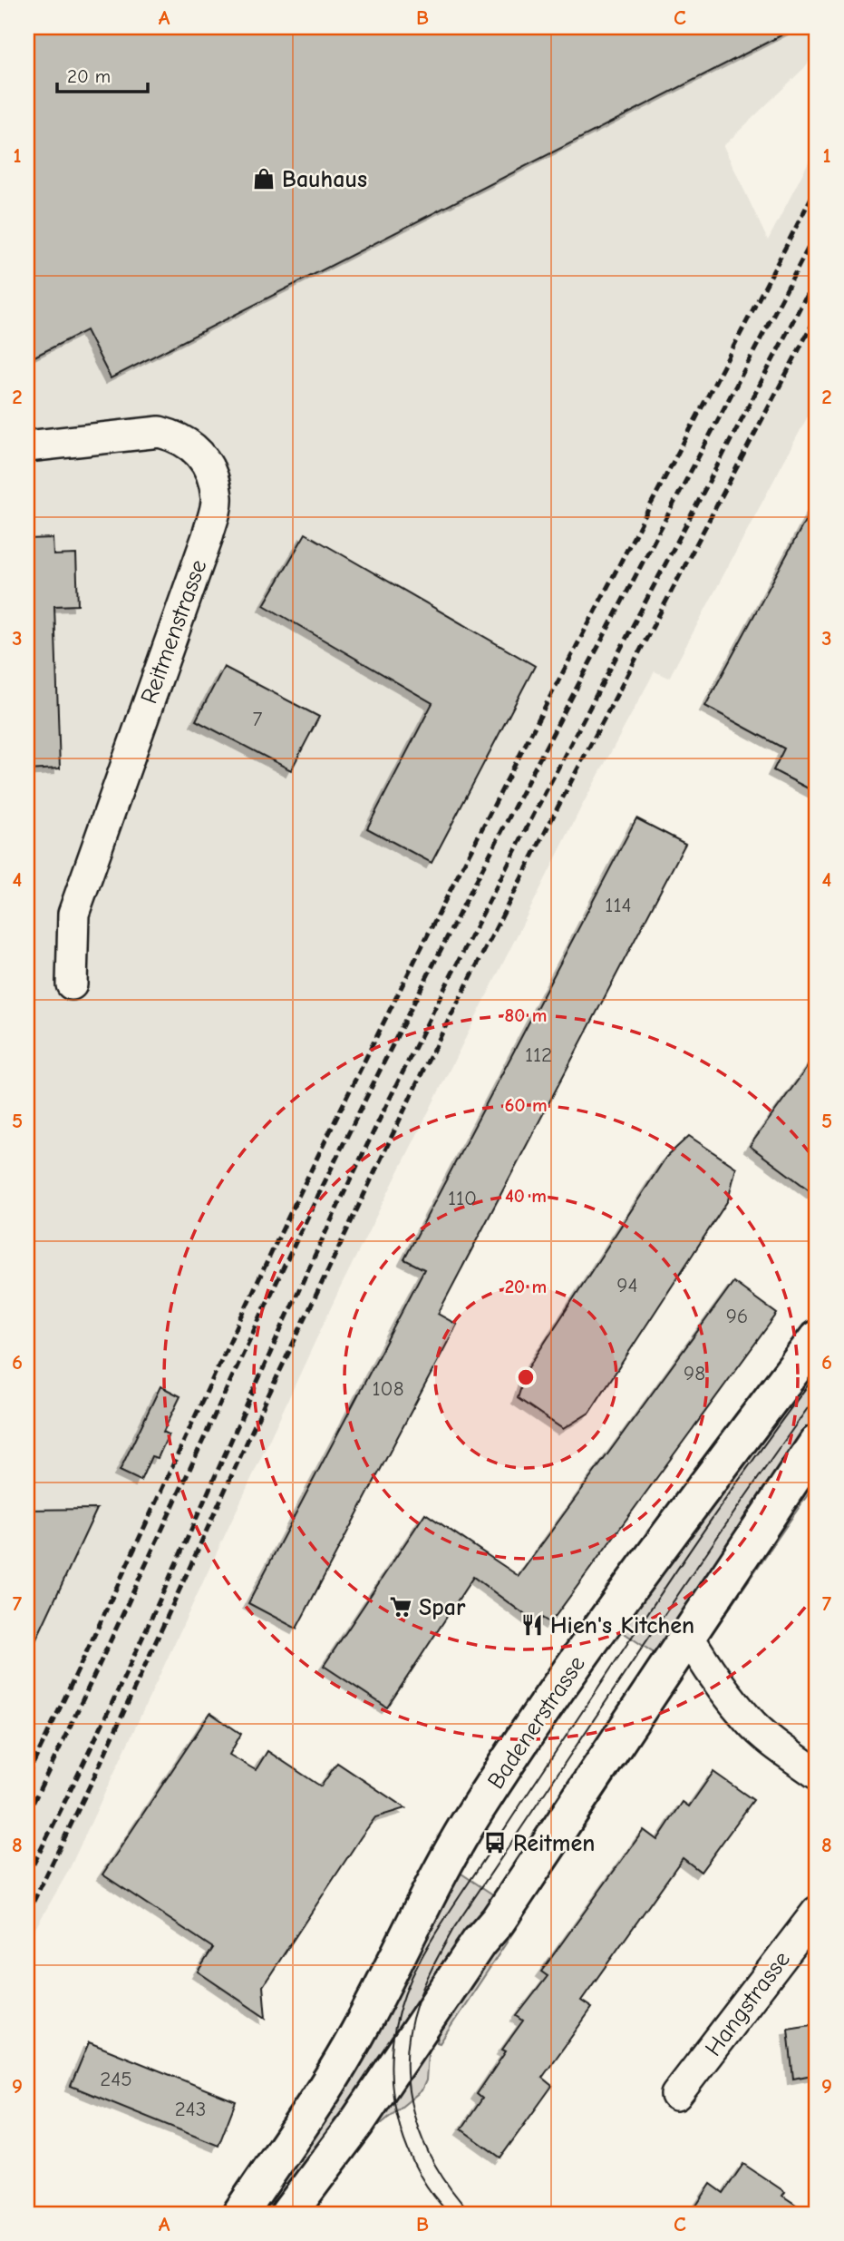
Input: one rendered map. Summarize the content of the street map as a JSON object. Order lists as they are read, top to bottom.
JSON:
{
  "streets": {
    "main road": ["Badenerstrasse"],
    "street": ["Reitmenstrasse", "Hangstrasse"]
  },
  "places": {
    "shop": ["Bauhaus"],
    "supermarket": ["Spar"],
    "restaurant": ["Hien's Kitchen"],
    "bus stop": ["Reitmen"]
  },
  "house_numbers": [
    "7",
    "114",
    "112",
    "110",
    "94",
    "96",
    "98",
    "108",
    "245",
    "243"
  ],
  "scale_bar": "20 m",
  "grid": {
    "columns": ["A", "B", "C"],
    "rows": [
      "1",
      "2",
      "3",
      "4",
      "5",
      "6",
      "7",
      "8",
      "9"
    ]
  },
  "rings": [
    "80 m",
    "60 m",
    "40 m",
    "20 m"
  ]
}
